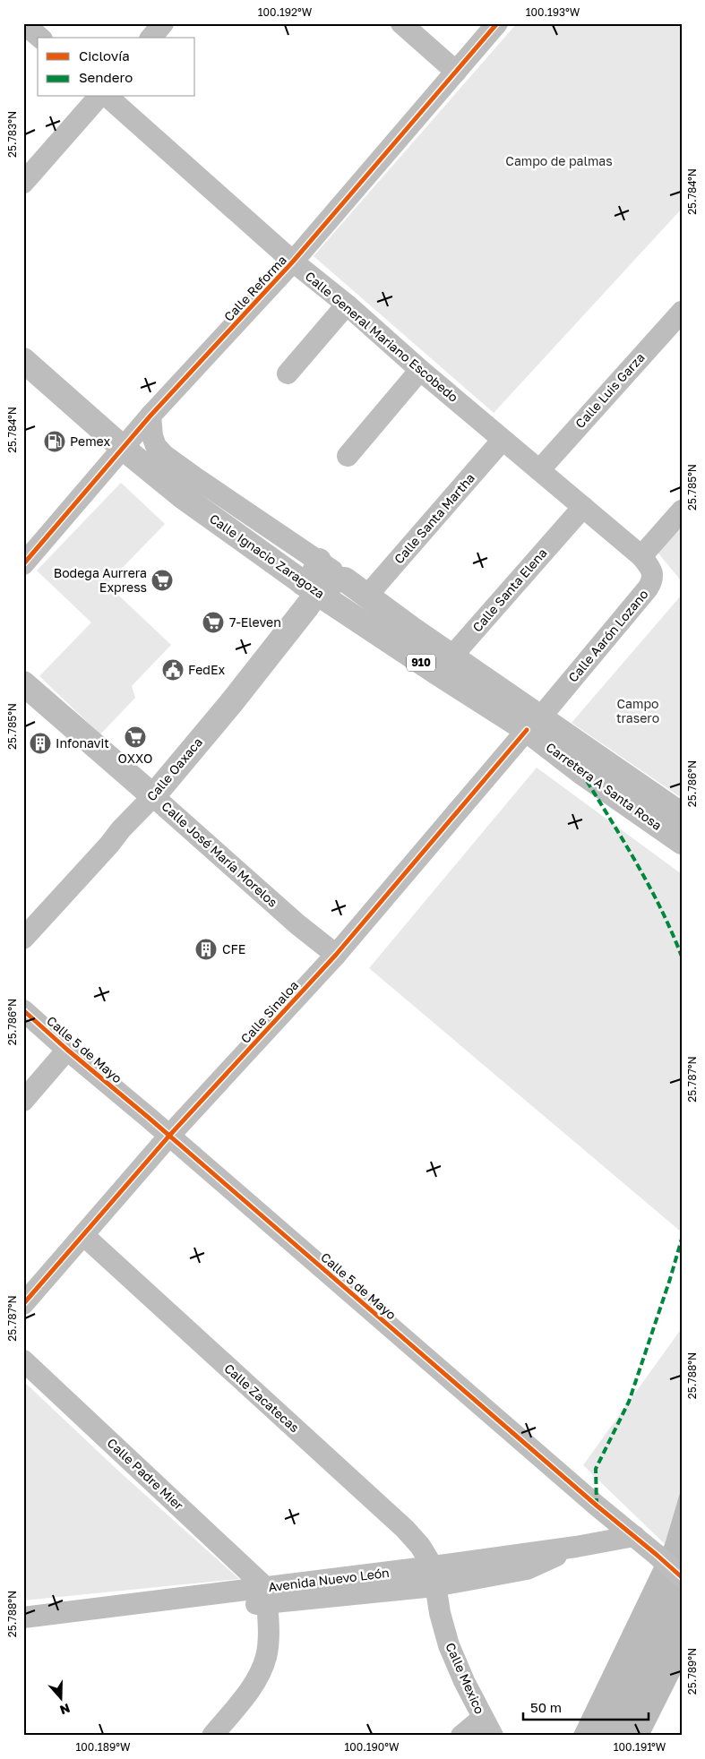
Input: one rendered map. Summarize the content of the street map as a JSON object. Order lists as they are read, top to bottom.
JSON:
{
  "streets": {
    "main road": [
      "Calle Ignacio Zaragoza",
      "910",
      "Calle Oaxaca",
      "Carretera A Santa Rosa",
      "Calle José María Morelos"
    ],
    "street": [
      "Calle Reforma",
      "Calle General Mariano Escobedo",
      "Calle Luis Garza",
      "Calle Santa Martha",
      "Calle Santa Elena",
      "Calle Aarón Lozano",
      "Calle Sinaloa",
      "Calle 5 de Mayo",
      "Calle Zacatecas",
      "Calle Padre Mier",
      "Avenida Nuevo León",
      "Calle Mexico"
    ]
  },
  "crossings": [
    ["Calle Reforma", "Calle General Mariano Escobedo"],
    ["Calle Reforma", "Calle Ignacio Zaragoza"],
    ["Calle General Mariano Escobedo", "Calle Luis Garza"],
    ["Calle General Mariano Escobedo", "Calle Santa Martha"],
    ["Calle General Mariano Escobedo", "Calle Santa Elena"],
    ["Calle General Mariano Escobedo", "Calle Aarón Lozano"],
    ["Calle Santa Martha", "Calle Ignacio Zaragoza"],
    ["Calle Ignacio Zaragoza", "Calle Santa Elena"],
    ["Calle Ignacio Zaragoza", "910"],
    ["Calle Ignacio Zaragoza", "Calle Oaxaca"],
    ["Calle Santa Elena", "910"],
    ["Calle Aarón Lozano", "910"],
    ["Calle Aarón Lozano", "Carretera A Santa Rosa"],
    ["Calle Aarón Lozano", "Calle Sinaloa"],
    ["910", "Carretera A Santa Rosa"],
    ["910", "Calle Sinaloa"],
    ["Calle Oaxaca", "Calle José María Morelos"],
    ["Carretera A Santa Rosa", "Calle Sinaloa"],
    ["Calle José María Morelos", "Calle Sinaloa"],
    ["Calle Sinaloa", "Calle 5 de Mayo"],
    ["Calle Sinaloa", "Calle Zacatecas"],
    ["Calle 5 de Mayo", "Avenida Nuevo León"],
    ["Calle Zacatecas", "Avenida Nuevo León"],
    ["Calle Zacatecas", "Calle Mexico"],
    ["Calle Padre Mier", "Avenida Nuevo León"],
    ["Avenida Nuevo León", "Calle Mexico"]
  ],
  "parks": ["Campo de palmas", "Campo trasero"],
  "places": {
    "fuel station": ["Pemex"],
    "supermarket": ["Bodega Aurrera Express", "7-Eleven", "OXXO"],
    "public building": ["FedEx"],
    "building": ["Infonavit", "CFE"]
  },
  "legend": ["Ciclovía", "Sendero"],
  "scale_bar": "50 m",
  "north": "bottom",
  "coordinates": [
    "100.192°W",
    "100.193°W",
    "25.783°N",
    "25.784°N",
    "25.785°N",
    "25.786°N",
    "25.787°N",
    "25.788°N",
    "25.789°N",
    "100.189°W",
    "100.190°W",
    "100.191°W"
  ]
}
